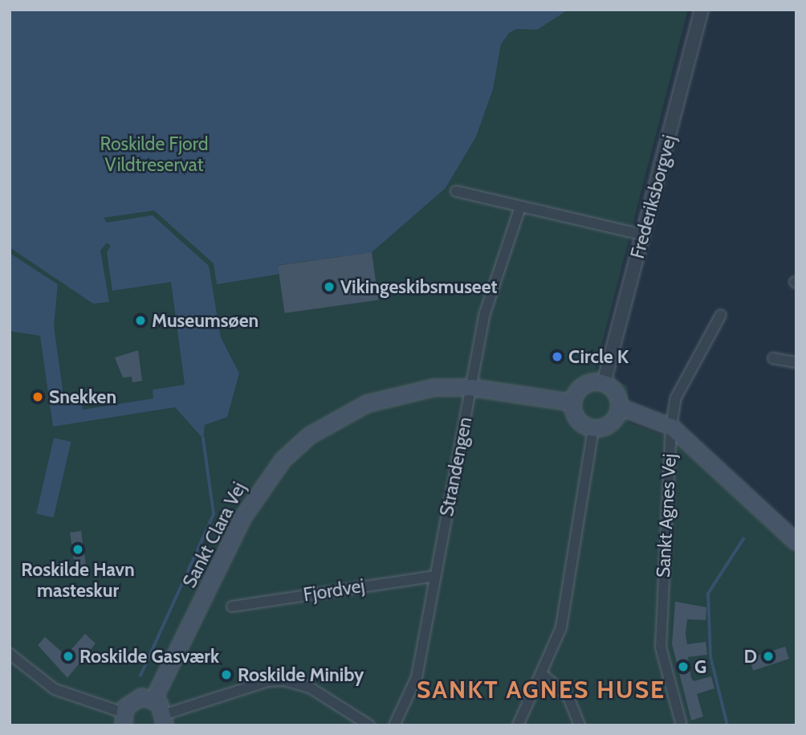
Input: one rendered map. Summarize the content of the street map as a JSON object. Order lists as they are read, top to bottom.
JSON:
{
  "streets": {
    "main road": ["Sankt Clara Vej"],
    "street": [
      "Frederiksborgvej",
      "Strandengen",
      "Sankt Agnes Vej",
      "Fjordvej"
    ]
  },
  "crossings": [
    ["Frederiksborgvej", "Sankt Clara Vej"],
    ["Strandengen", "Sankt Clara Vej"],
    ["Strandengen", "Fjordvej"]
  ],
  "districts": ["SANKT AGNES HUSE"],
  "parks": ["Roskilde Fjord Vildtreservat"],
  "places": [
    "Vikingeskibsmuseet",
    "Museumsøen",
    "Circle K",
    "Snekken",
    "Roskilde Havn masteskur",
    "Roskilde Gasværk",
    "D",
    "G",
    "Roskilde Miniby"
  ]
}
